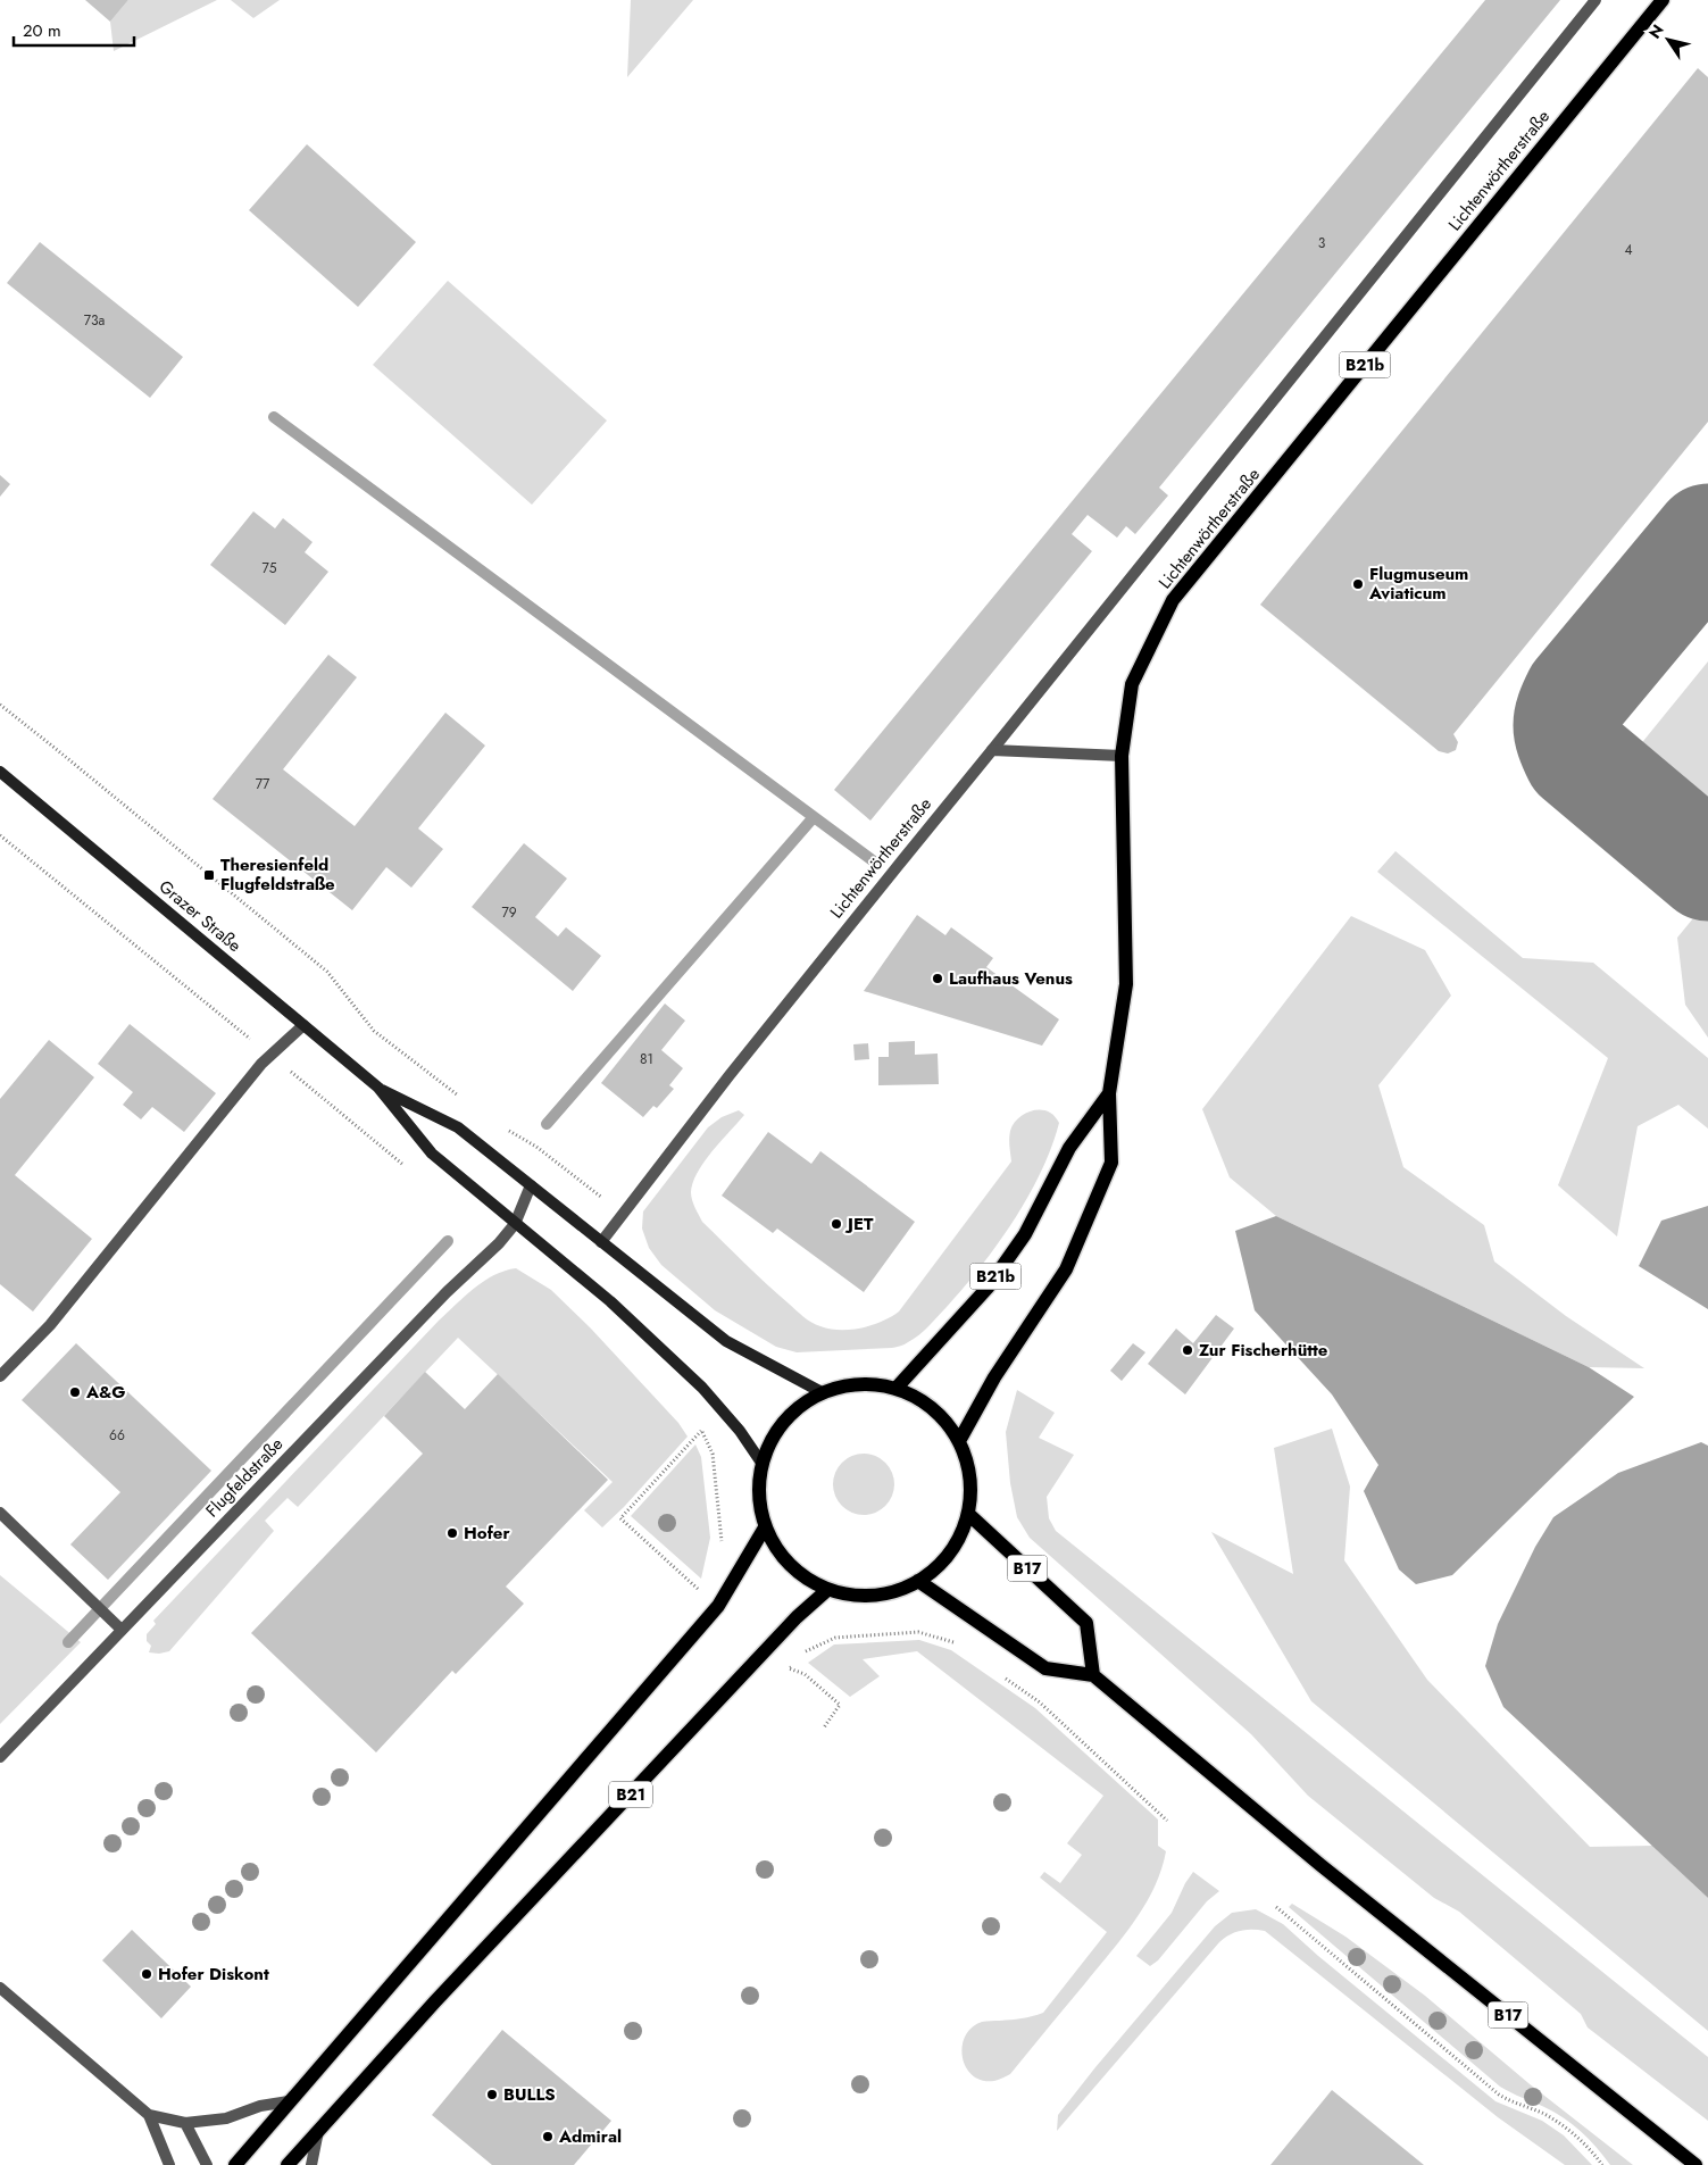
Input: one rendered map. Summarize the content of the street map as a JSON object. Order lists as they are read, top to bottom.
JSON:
{
  "streets": {
    "main road": [
      "Lichtenwörtherstraße",
      "B21b",
      "B17",
      "B21"
    ],
    "street": ["Grazer Straße", "Flugfeldstraße"]
  },
  "crossings": [
    ["Lichtenwörtherstraße", "B21b"]
  ],
  "places": {
    "other": [
      "Flugmuseum Aviaticum",
      "Laufhaus Venus",
      "JET",
      "Zur Fischerhütte",
      "A&G",
      "Hofer",
      "Hofer Diskont",
      "BULLS",
      "Admiral"
    ],
    "transit": ["Theresienfeld Flugfeldstraße"]
  },
  "house_numbers": [
    "3",
    "4",
    "73a",
    "75",
    "77",
    "79",
    "81",
    "66"
  ],
  "scale_bar": "20 m",
  "north": "top left"
}
